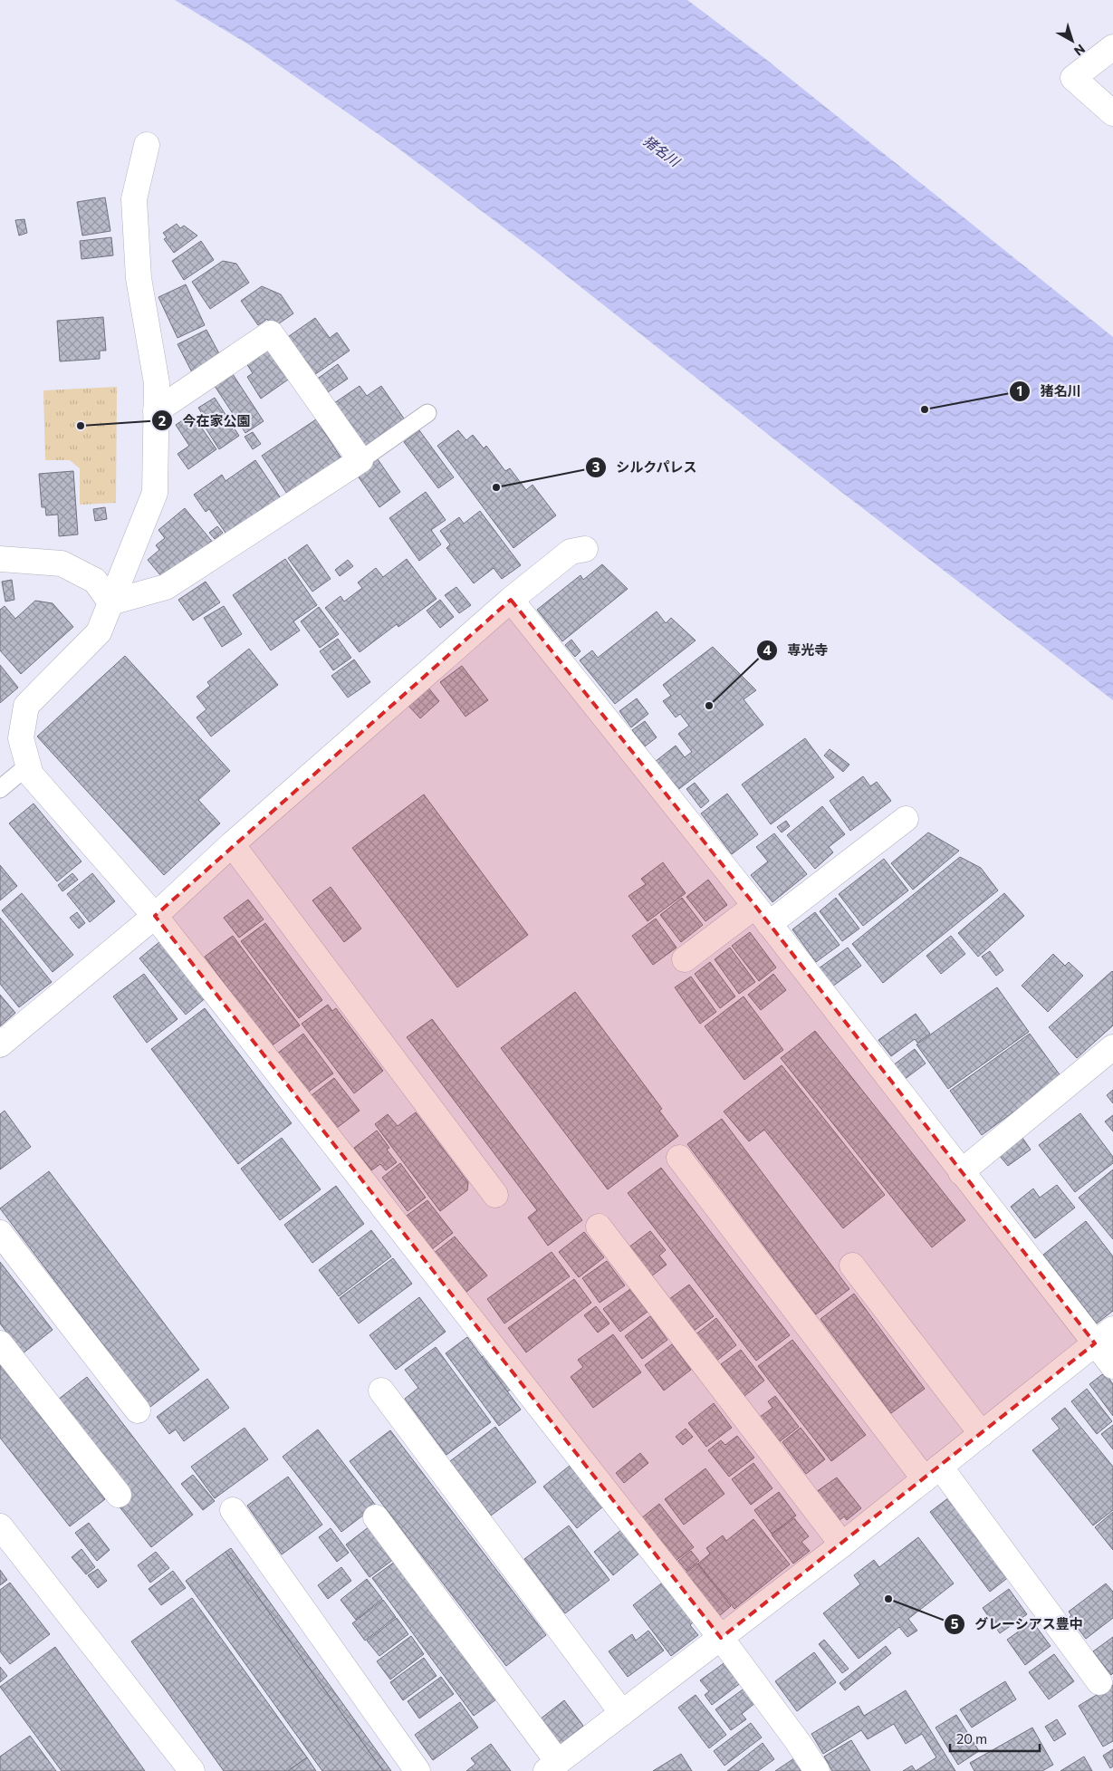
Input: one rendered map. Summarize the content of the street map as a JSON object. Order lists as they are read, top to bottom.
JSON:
{
  "water": ["猪名川"],
  "places": [
    "猪名川",
    "今在家公園",
    "シルクパレス",
    "専光寺",
    "グレーシアス豊中"
  ],
  "scale_bar": "20 m",
  "north": "bottom right"
}
